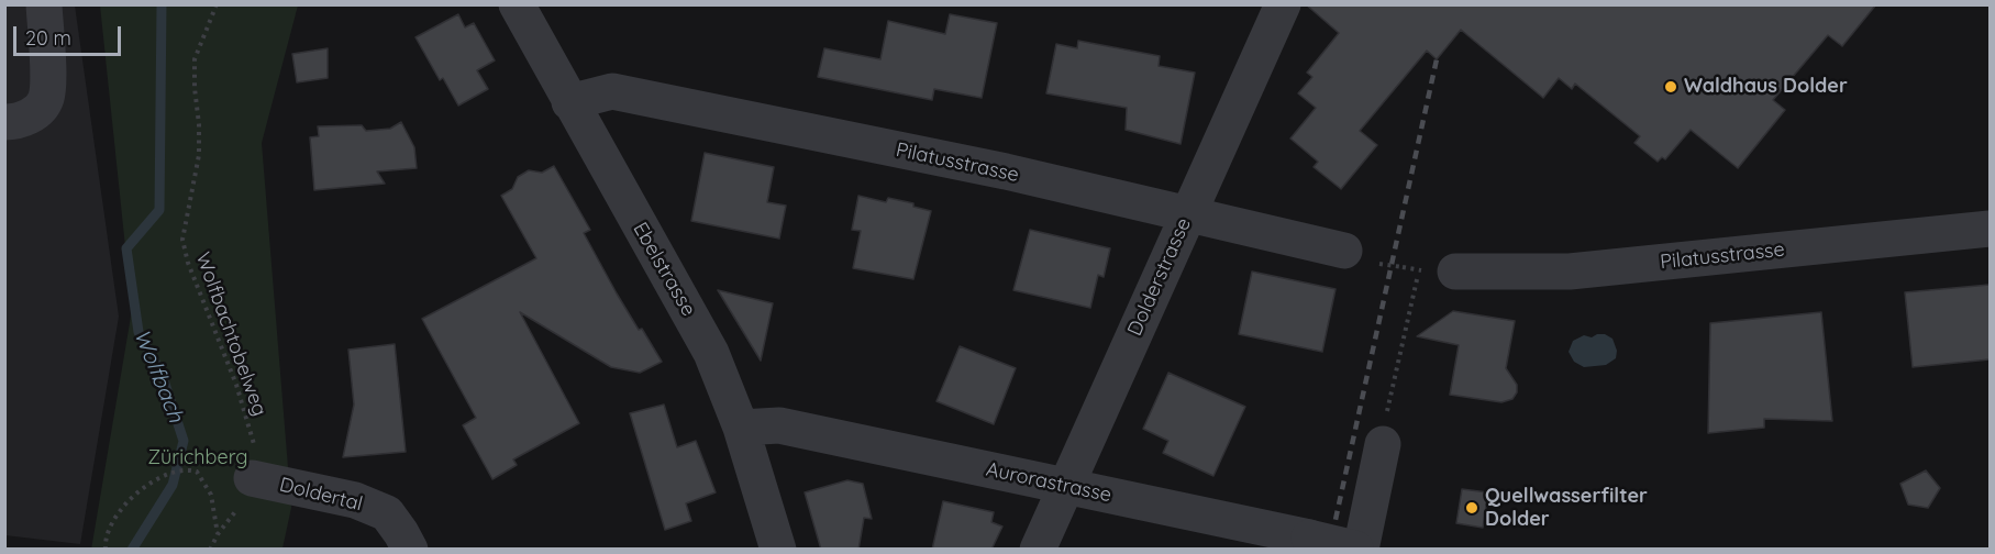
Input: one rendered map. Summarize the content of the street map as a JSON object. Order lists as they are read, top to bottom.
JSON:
{
  "streets": {
    "street": [
      "Pilatusstrasse",
      "Ebelstrasse",
      "Dolderstrasse",
      "Aurorastrasse",
      "Doldertal"
    ],
    "path": ["Wolfbachtobelweg"]
  },
  "crossings": [
    ["Pilatusstrasse", "Ebelstrasse"],
    ["Pilatusstrasse", "Dolderstrasse"],
    ["Ebelstrasse", "Aurorastrasse"],
    ["Dolderstrasse", "Aurorastrasse"],
    ["Wolfbachtobelweg", "Doldertal"]
  ],
  "water": ["Wolfbach"],
  "parks": ["Zürichberg"],
  "places": ["Waldhaus Dolder", "Quellwasserfilter Dolder"],
  "scale_bar": "20 m"
}
